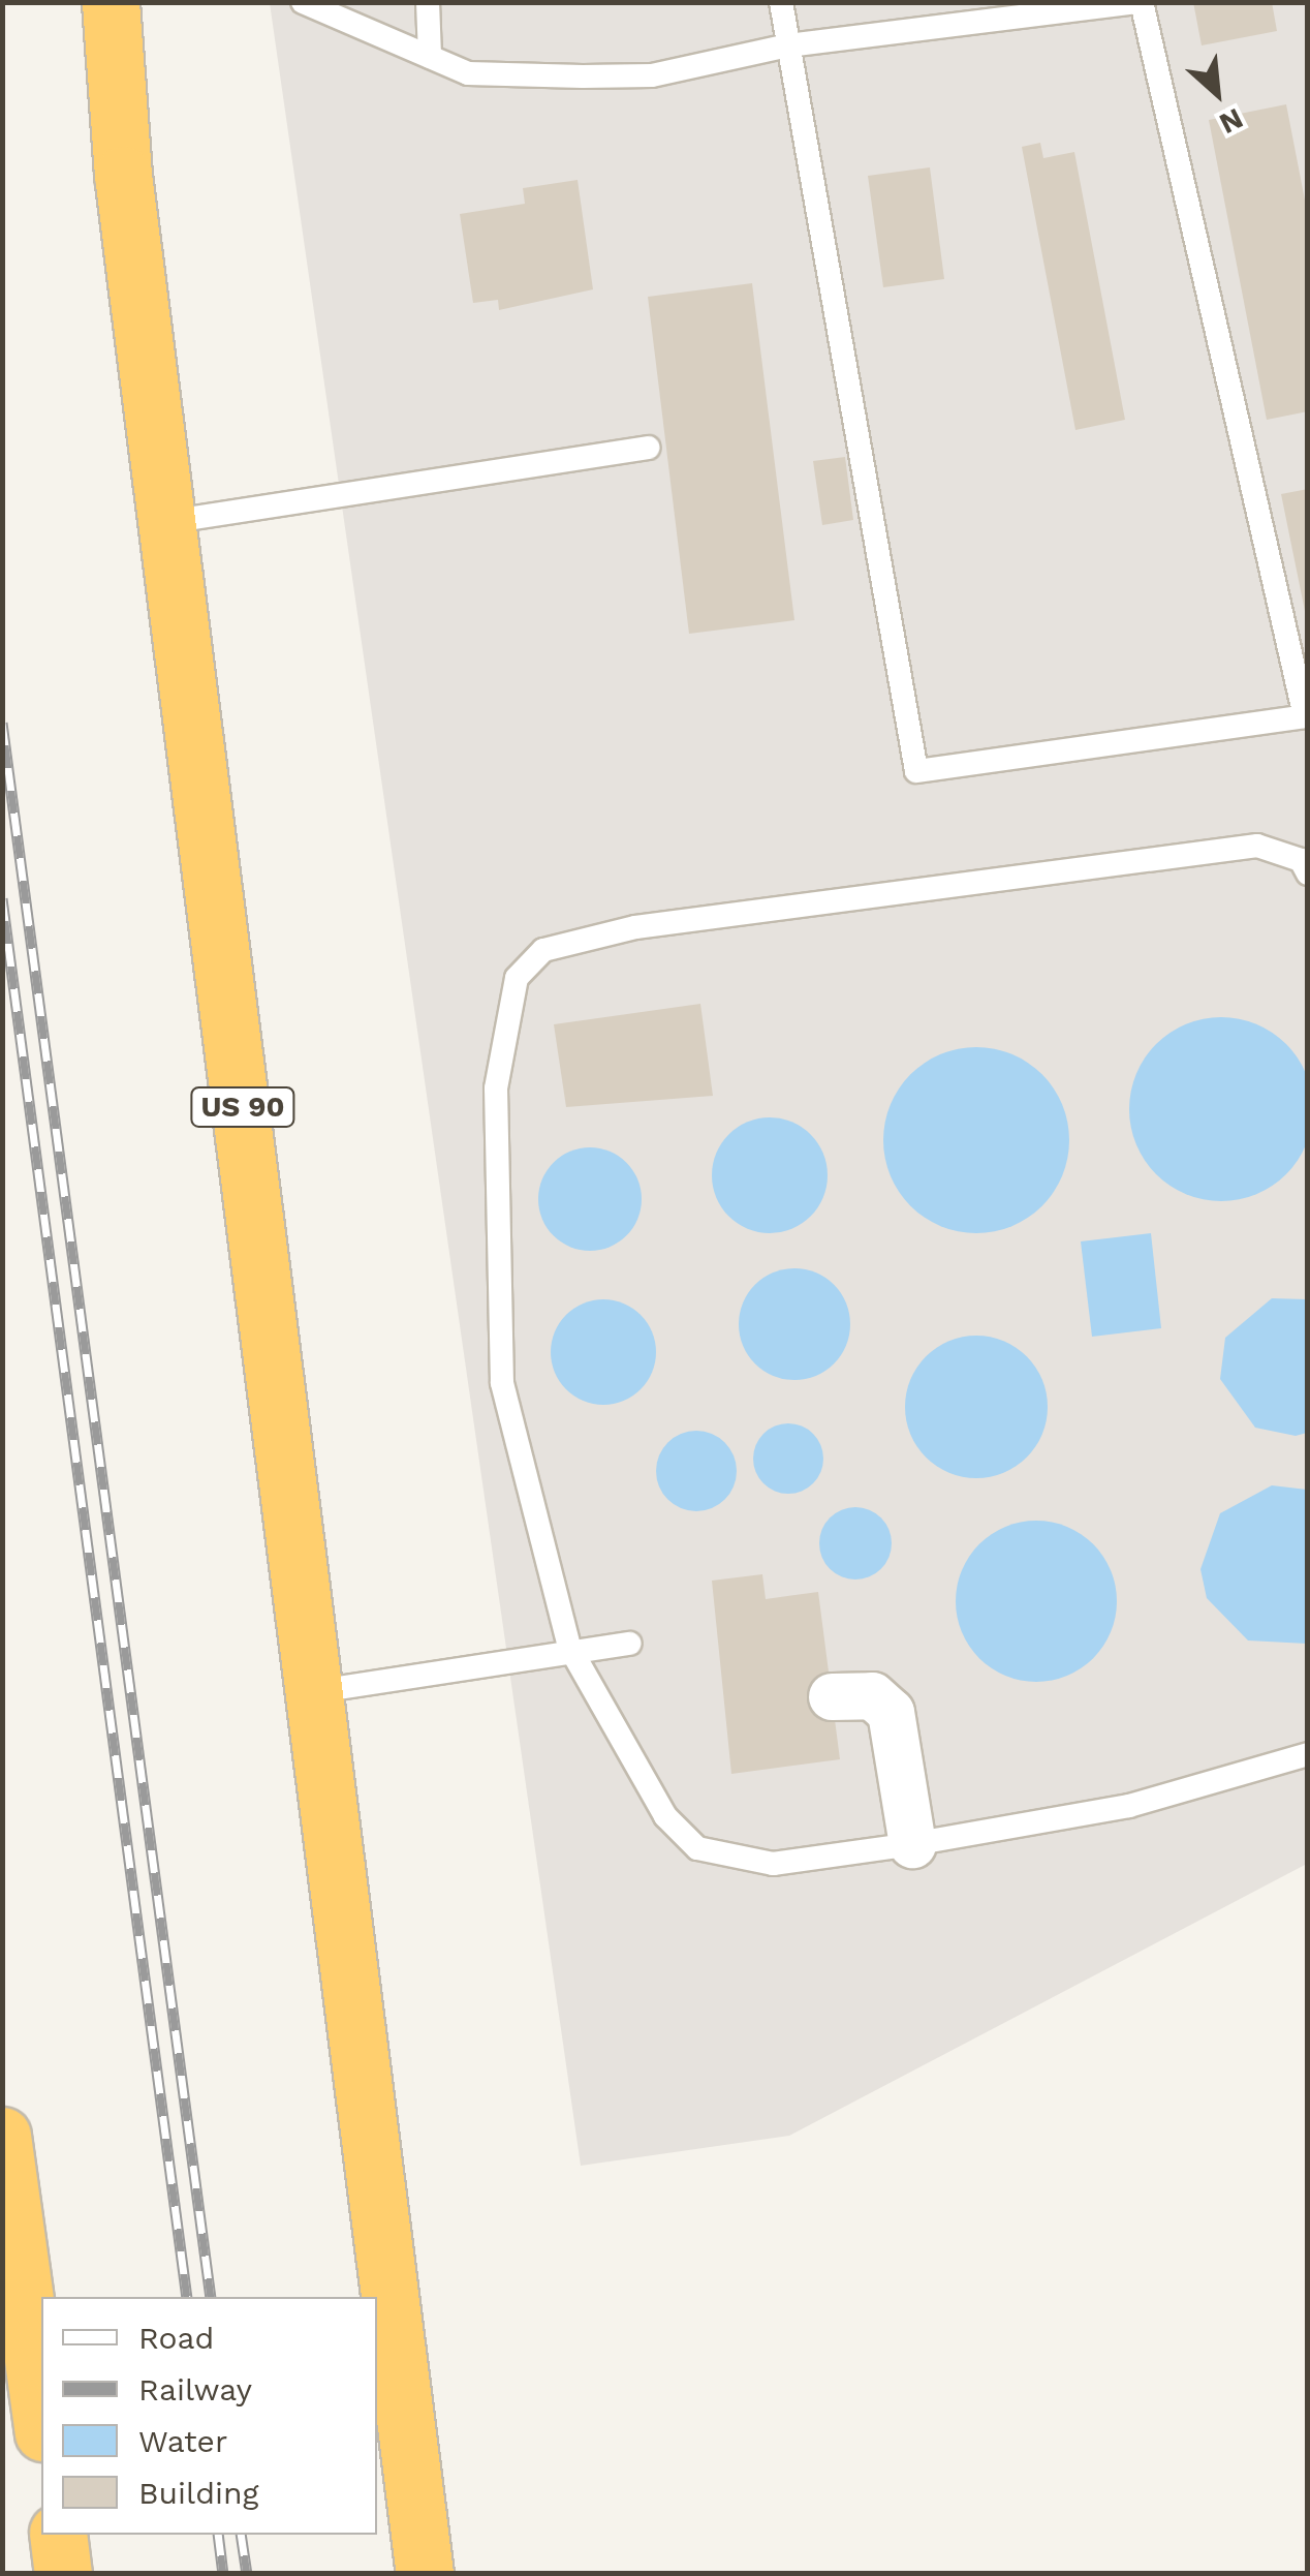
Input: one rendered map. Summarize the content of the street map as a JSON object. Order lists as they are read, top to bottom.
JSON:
{
  "streets": {
    "highway": ["US 90"]
  },
  "legend": [
    "Road",
    "Railway",
    "Water",
    "Building"
  ],
  "north": "bottom right"
}
